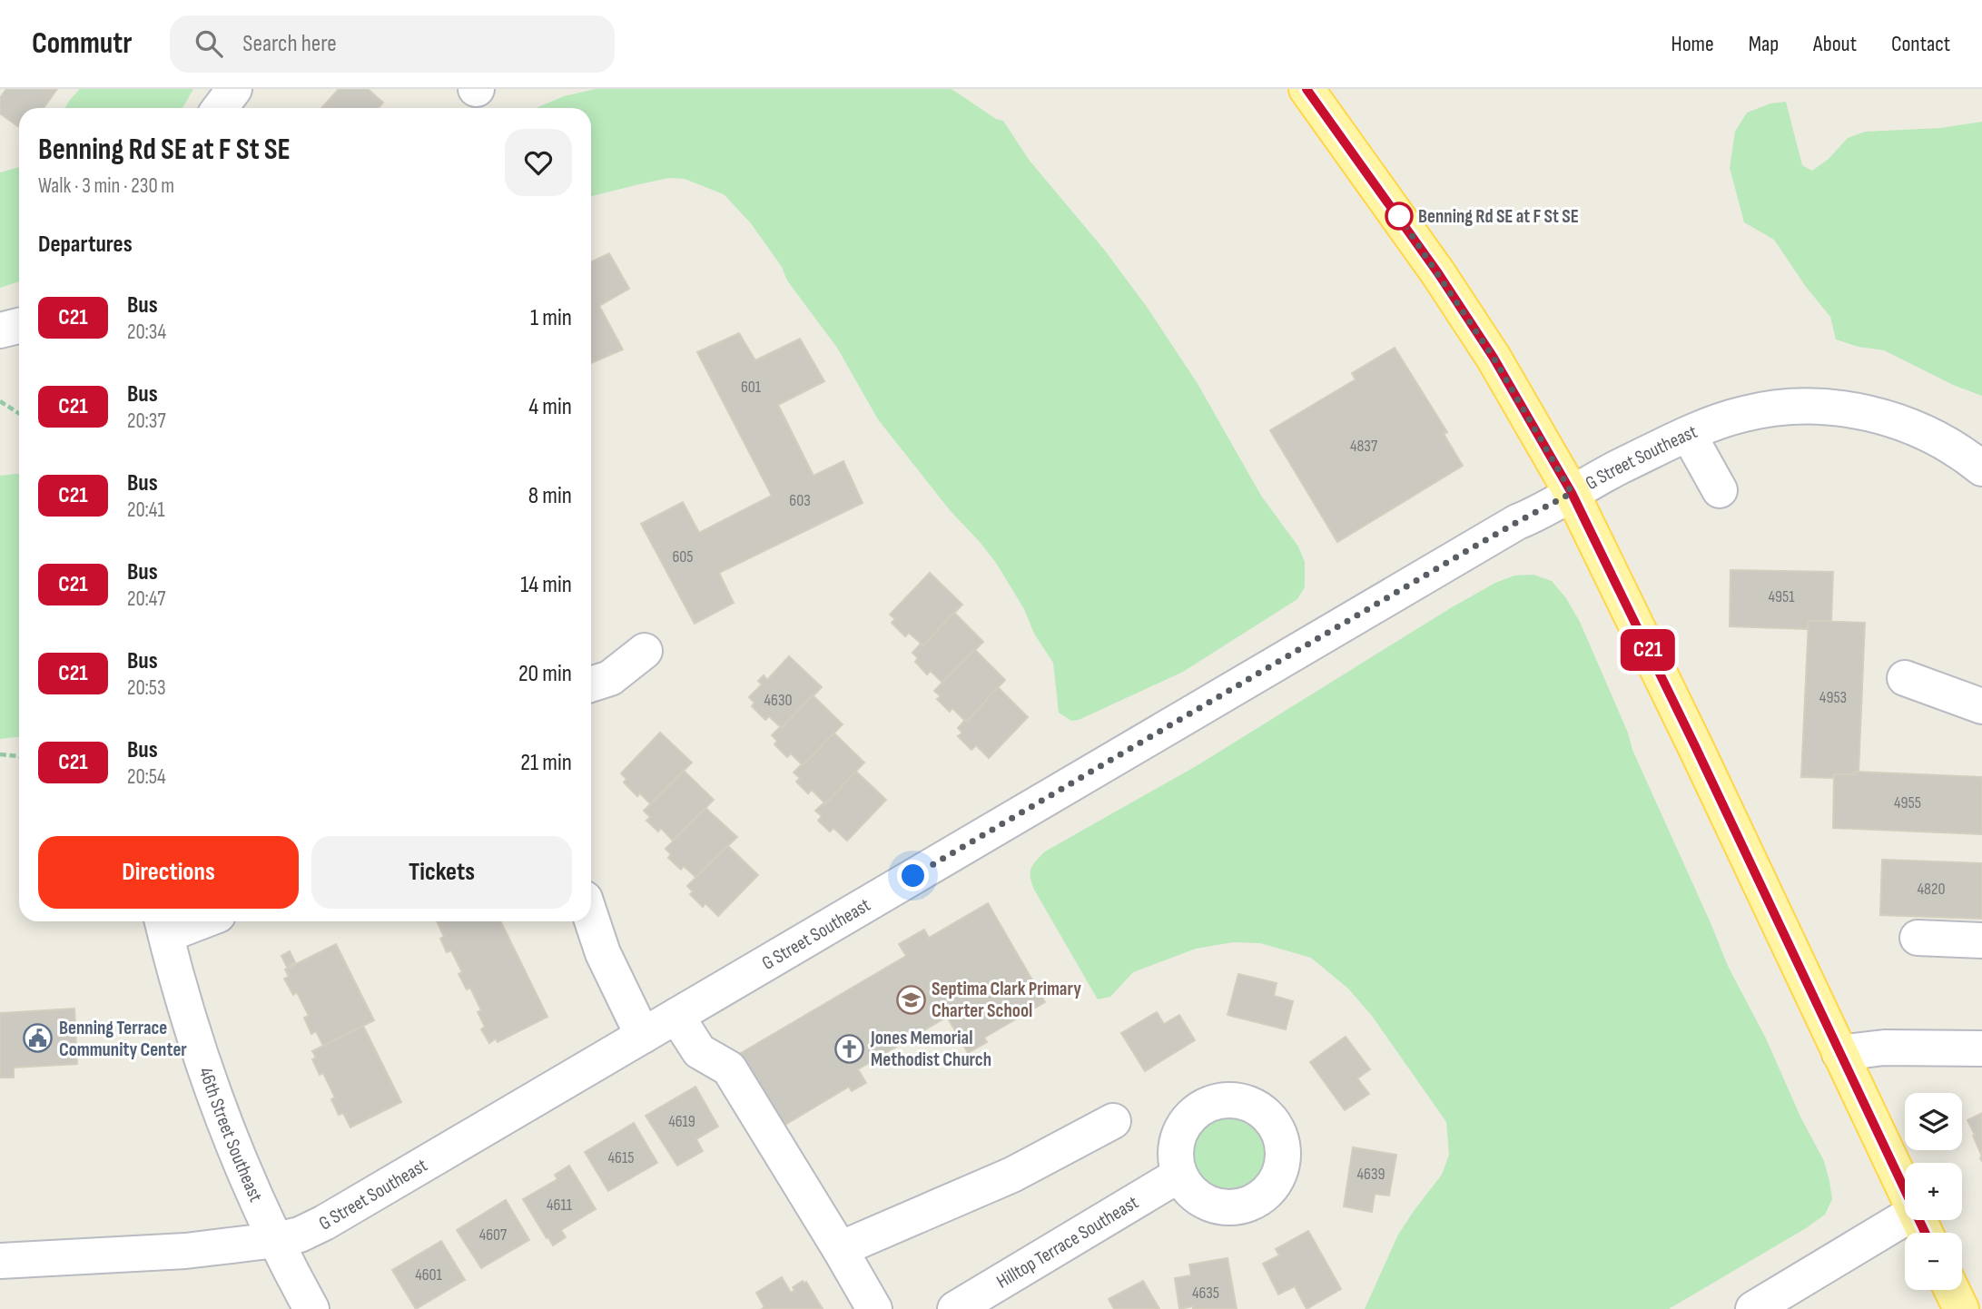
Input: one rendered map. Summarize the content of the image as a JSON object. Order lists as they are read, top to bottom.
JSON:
{
  "streets": {
    "street": ["G Street Southeast", "46th Street Southeast", "Hilltop Terrace Southeast"]
  },
  "crossings": [
    ["G Street Southeast", "46th Street Southeast"]
  ],
  "places": {
    "other": ["Benning Rd SE at F St SE"],
    "school or university": ["Septima Clark Primary Charter School"],
    "public building": ["Benning Terrace Community Center"],
    "church": ["Jones Memorial Methodist Church"]
  },
  "lines": ["bus line C21"],
  "house_numbers": [
    "601",
    "4837",
    "603",
    "605",
    "4951",
    "4953",
    "4630",
    "4955",
    "4820",
    "4619",
    "4615",
    "4639",
    "4611",
    "4607",
    "4601",
    "4635"
  ],
  "page": {
    "header": "Commutr",
    "search": "Search here",
    "nav": [
      "Home",
      "Map",
      "About",
      "Contact"
    ],
    "on_map": "C21",
    "heading": [
      ["Benning Rd SE at F St SE", "Walk · 3 min · 230 m"],
      "Departures"
    ],
    "list": [
      {
        "mark": "C21",
        "name": "Bus",
        "note": "20:34",
        "value": "1 min"
      },
      {
        "mark": "C21",
        "name": "Bus",
        "note": "20:37",
        "value": "4 min"
      },
      {
        "mark": "C21",
        "name": "Bus",
        "note": "20:41",
        "value": "8 min"
      },
      {
        "mark": "C21",
        "name": "Bus",
        "note": "20:47",
        "value": "14 min"
      },
      {
        "mark": "C21",
        "name": "Bus",
        "note": "20:53",
        "value": "20 min"
      },
      {
        "mark": "C21",
        "name": "Bus",
        "note": "20:54",
        "value": "21 min"
      }
    ],
    "buttons": ["Directions", "Tickets"],
    "map_buttons": ["+", "−"]
  }
}
